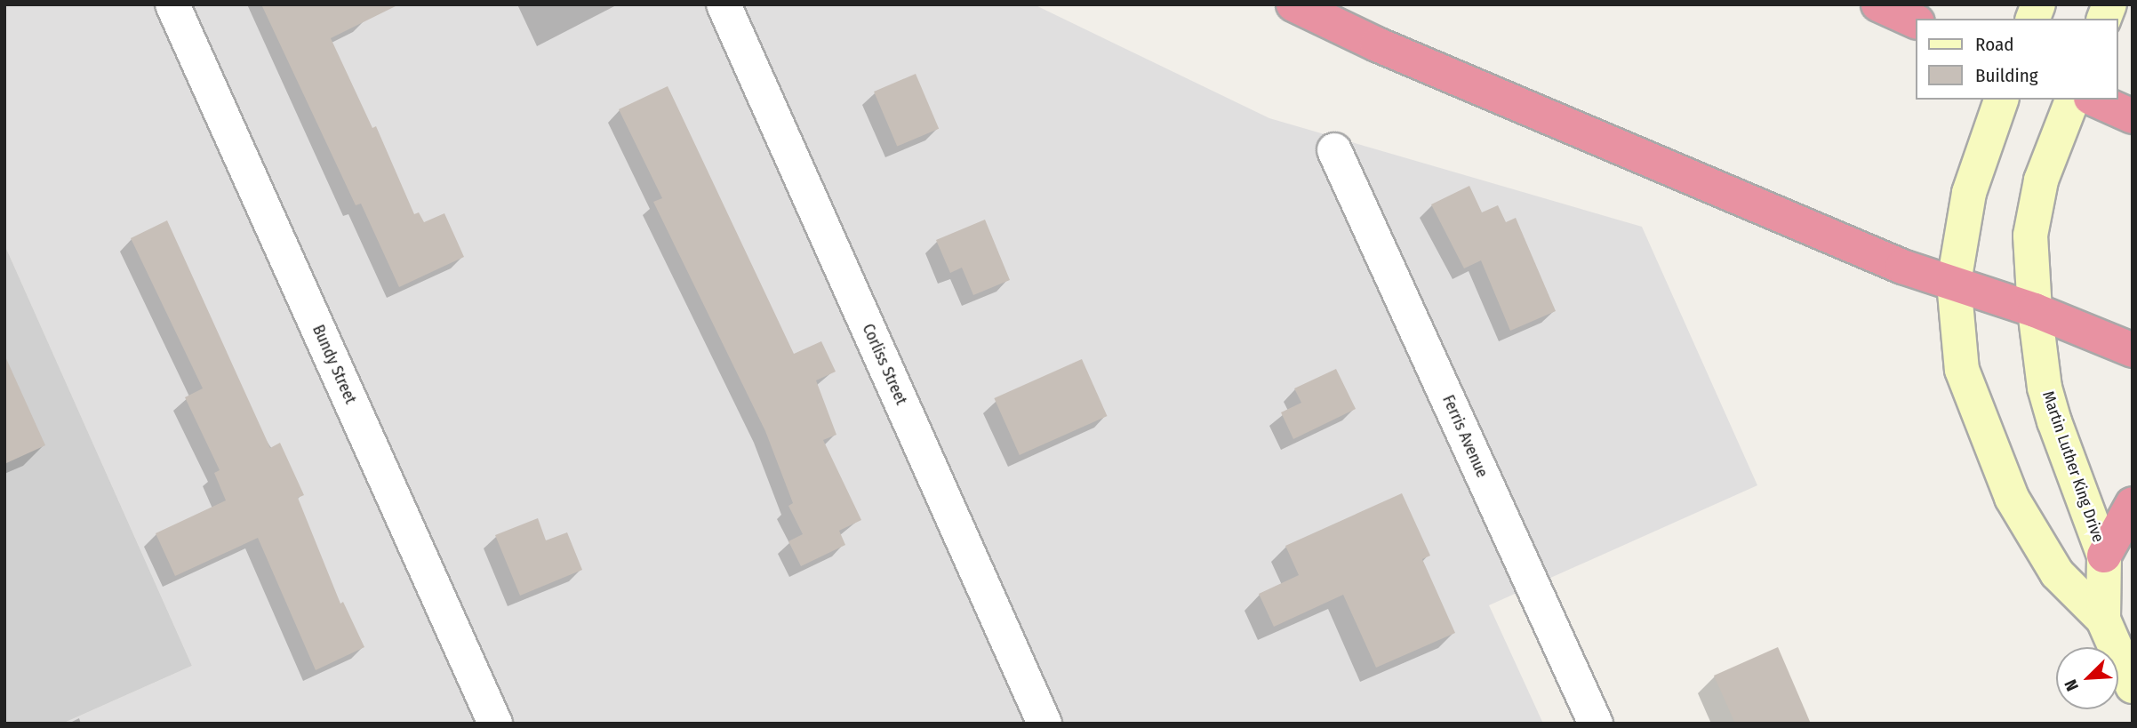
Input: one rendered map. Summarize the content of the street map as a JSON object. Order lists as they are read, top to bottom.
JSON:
{
  "streets": {
    "main road": ["Martin Luther King Drive"],
    "street": ["Bundy Street", "Corliss Street", "Ferris Avenue"]
  },
  "legend": ["Road", "Building"],
  "north": "bottom left"
}
